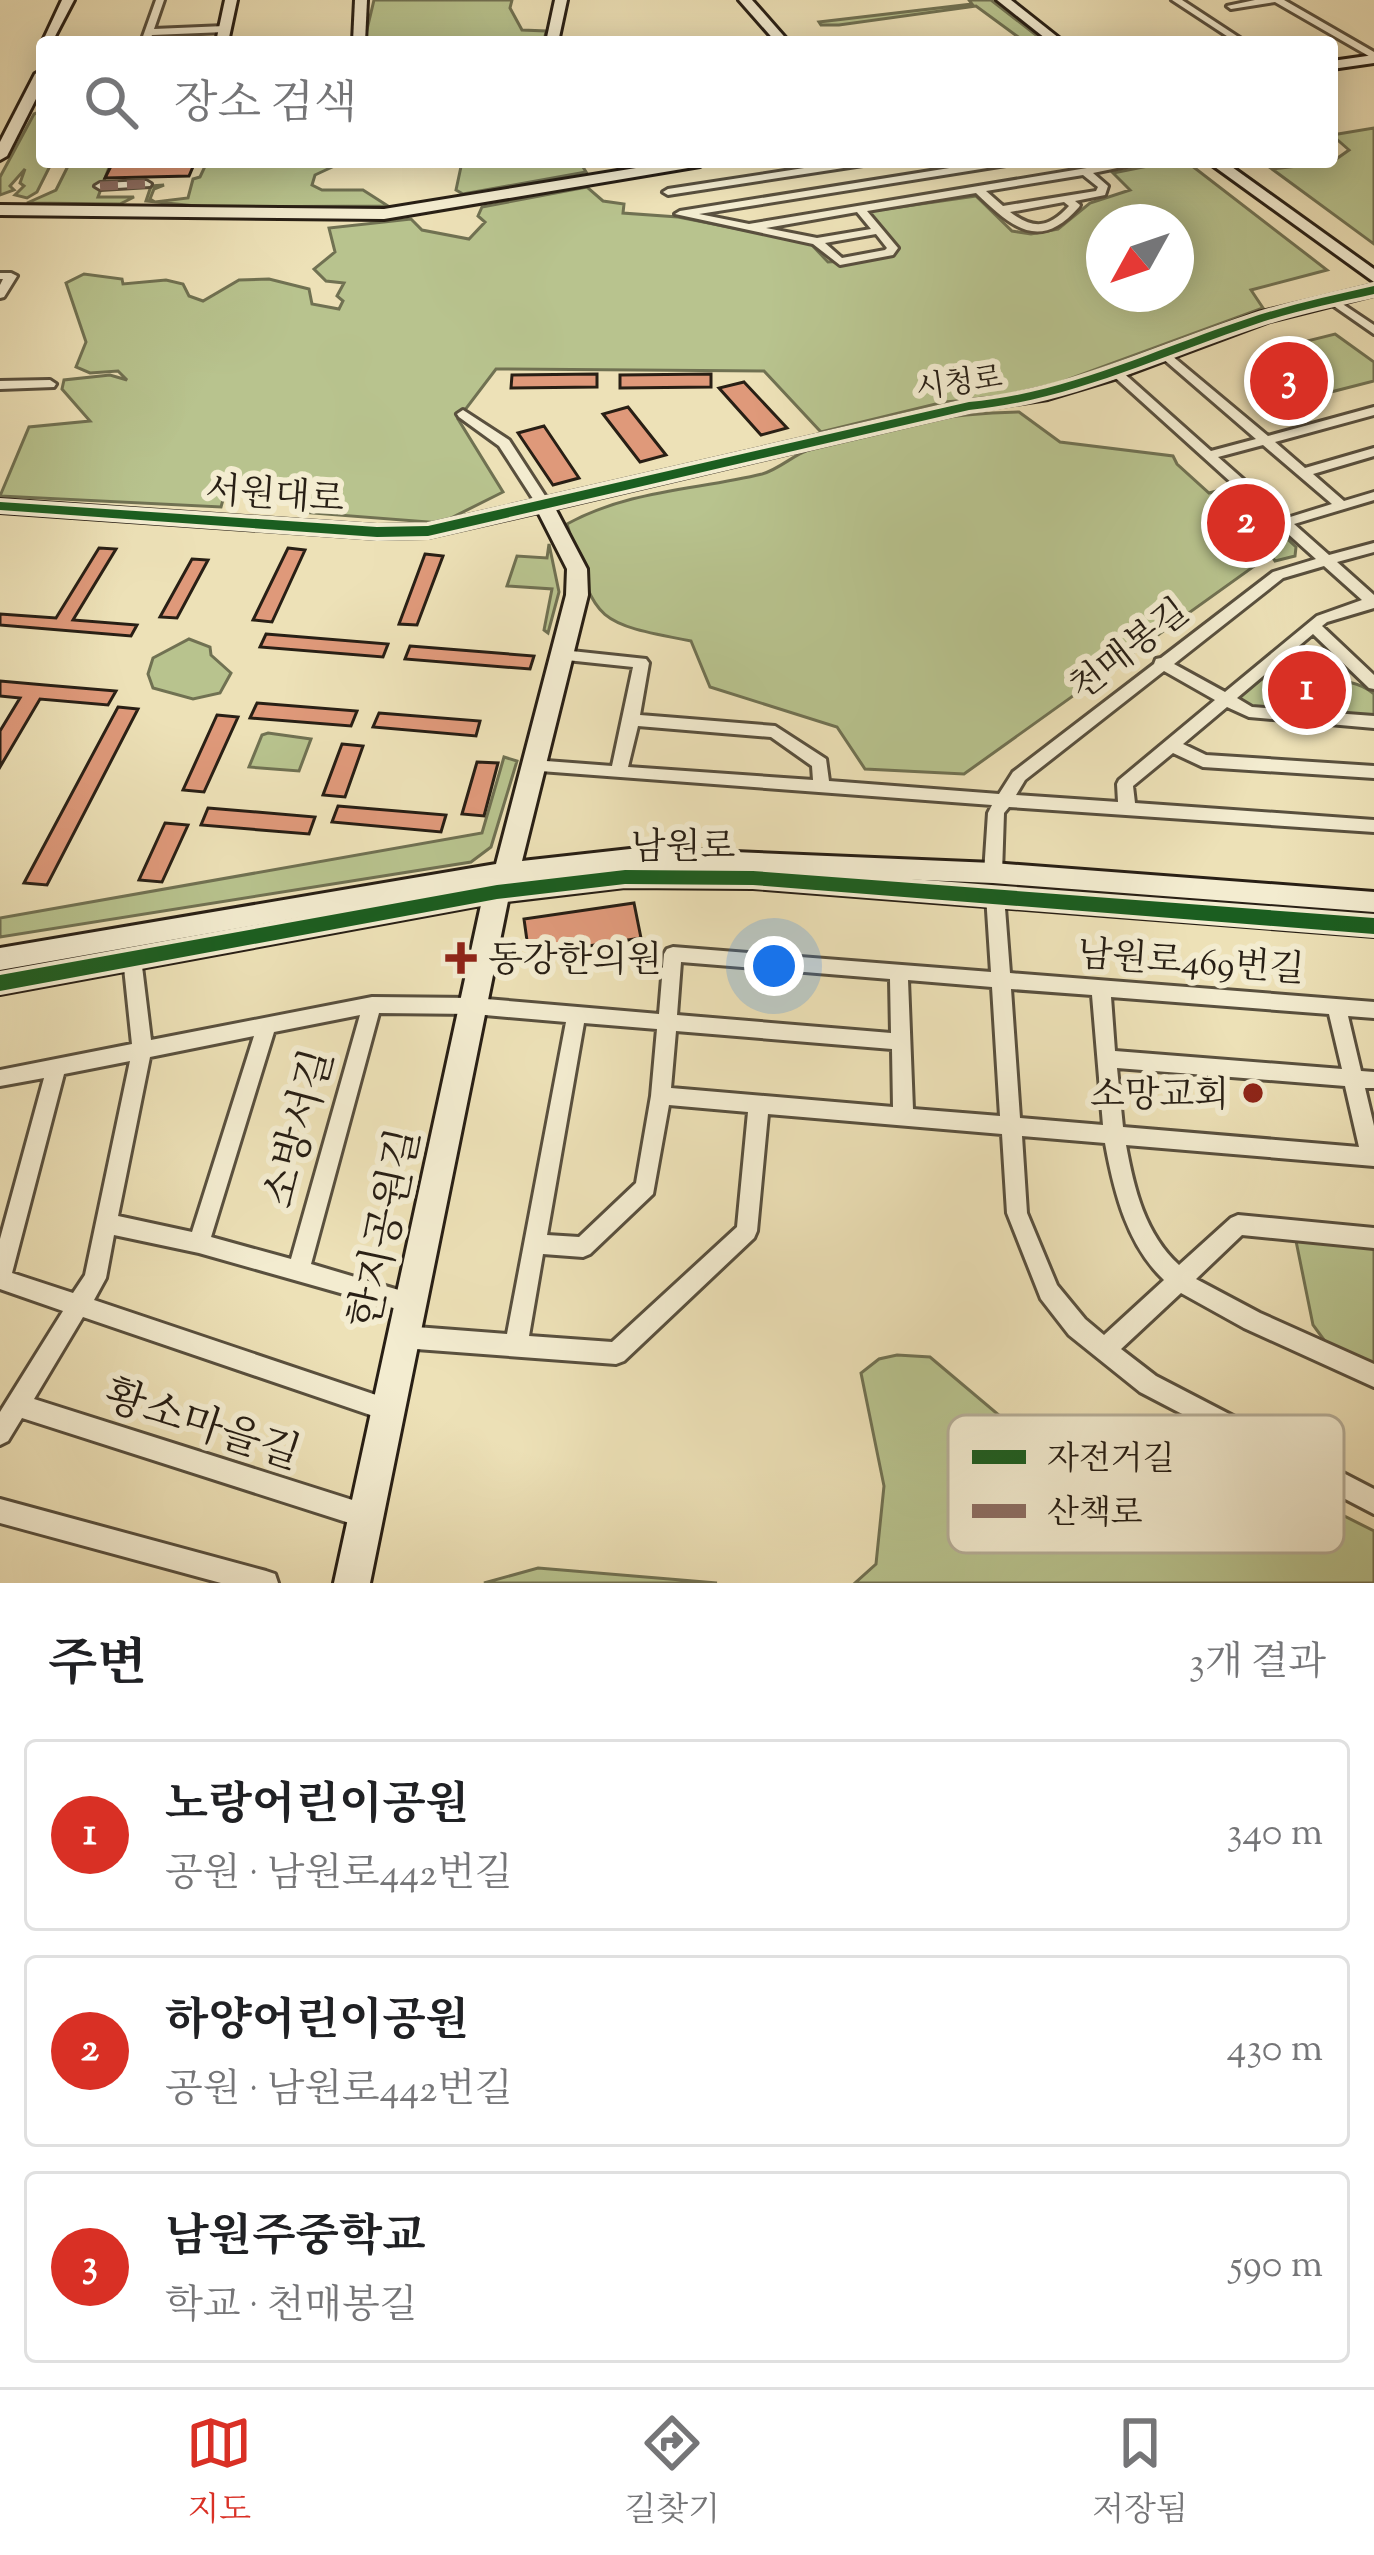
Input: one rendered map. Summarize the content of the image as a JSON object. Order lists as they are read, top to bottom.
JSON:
{
  "streets": {
    "street": [
      "시청로",
      "서원대로",
      "천매봉길",
      "남원로",
      "남원로469번길",
      "소방서길",
      "한지공원길",
      "황소마을길"
    ]
  },
  "crossings": [
    ["시청로", "서원대로"],
    ["남원로", "한지공원길"],
    ["남원로469번길", "소방서길"],
    ["소방서길", "한지공원길"],
    ["한지공원길", "황소마을길"]
  ],
  "places": {
    "health": ["동강한의원"],
    "other": ["소망교회"]
  },
  "legend": ["자전거길", "산책로"],
  "north": "bottom left",
  "page": {
    "search": "장소 검색",
    "pins": ["3", "2", "1"],
    "heading": ["주변", "3개 결과"],
    "list": [
      {
        "mark": "1",
        "name": "노랑어린이공원",
        "note": "공원 · 남원로442번길",
        "value": "340 m"
      },
      {
        "mark": "2",
        "name": "하양어린이공원",
        "note": "공원 · 남원로442번길",
        "value": "430 m"
      },
      {
        "mark": "3",
        "name": "남원주중학교",
        "note": "학교 · 천매봉길",
        "value": "590 m"
      }
    ],
    "nav": ["지도", "길찾기", "저장됨"]
  }
}
